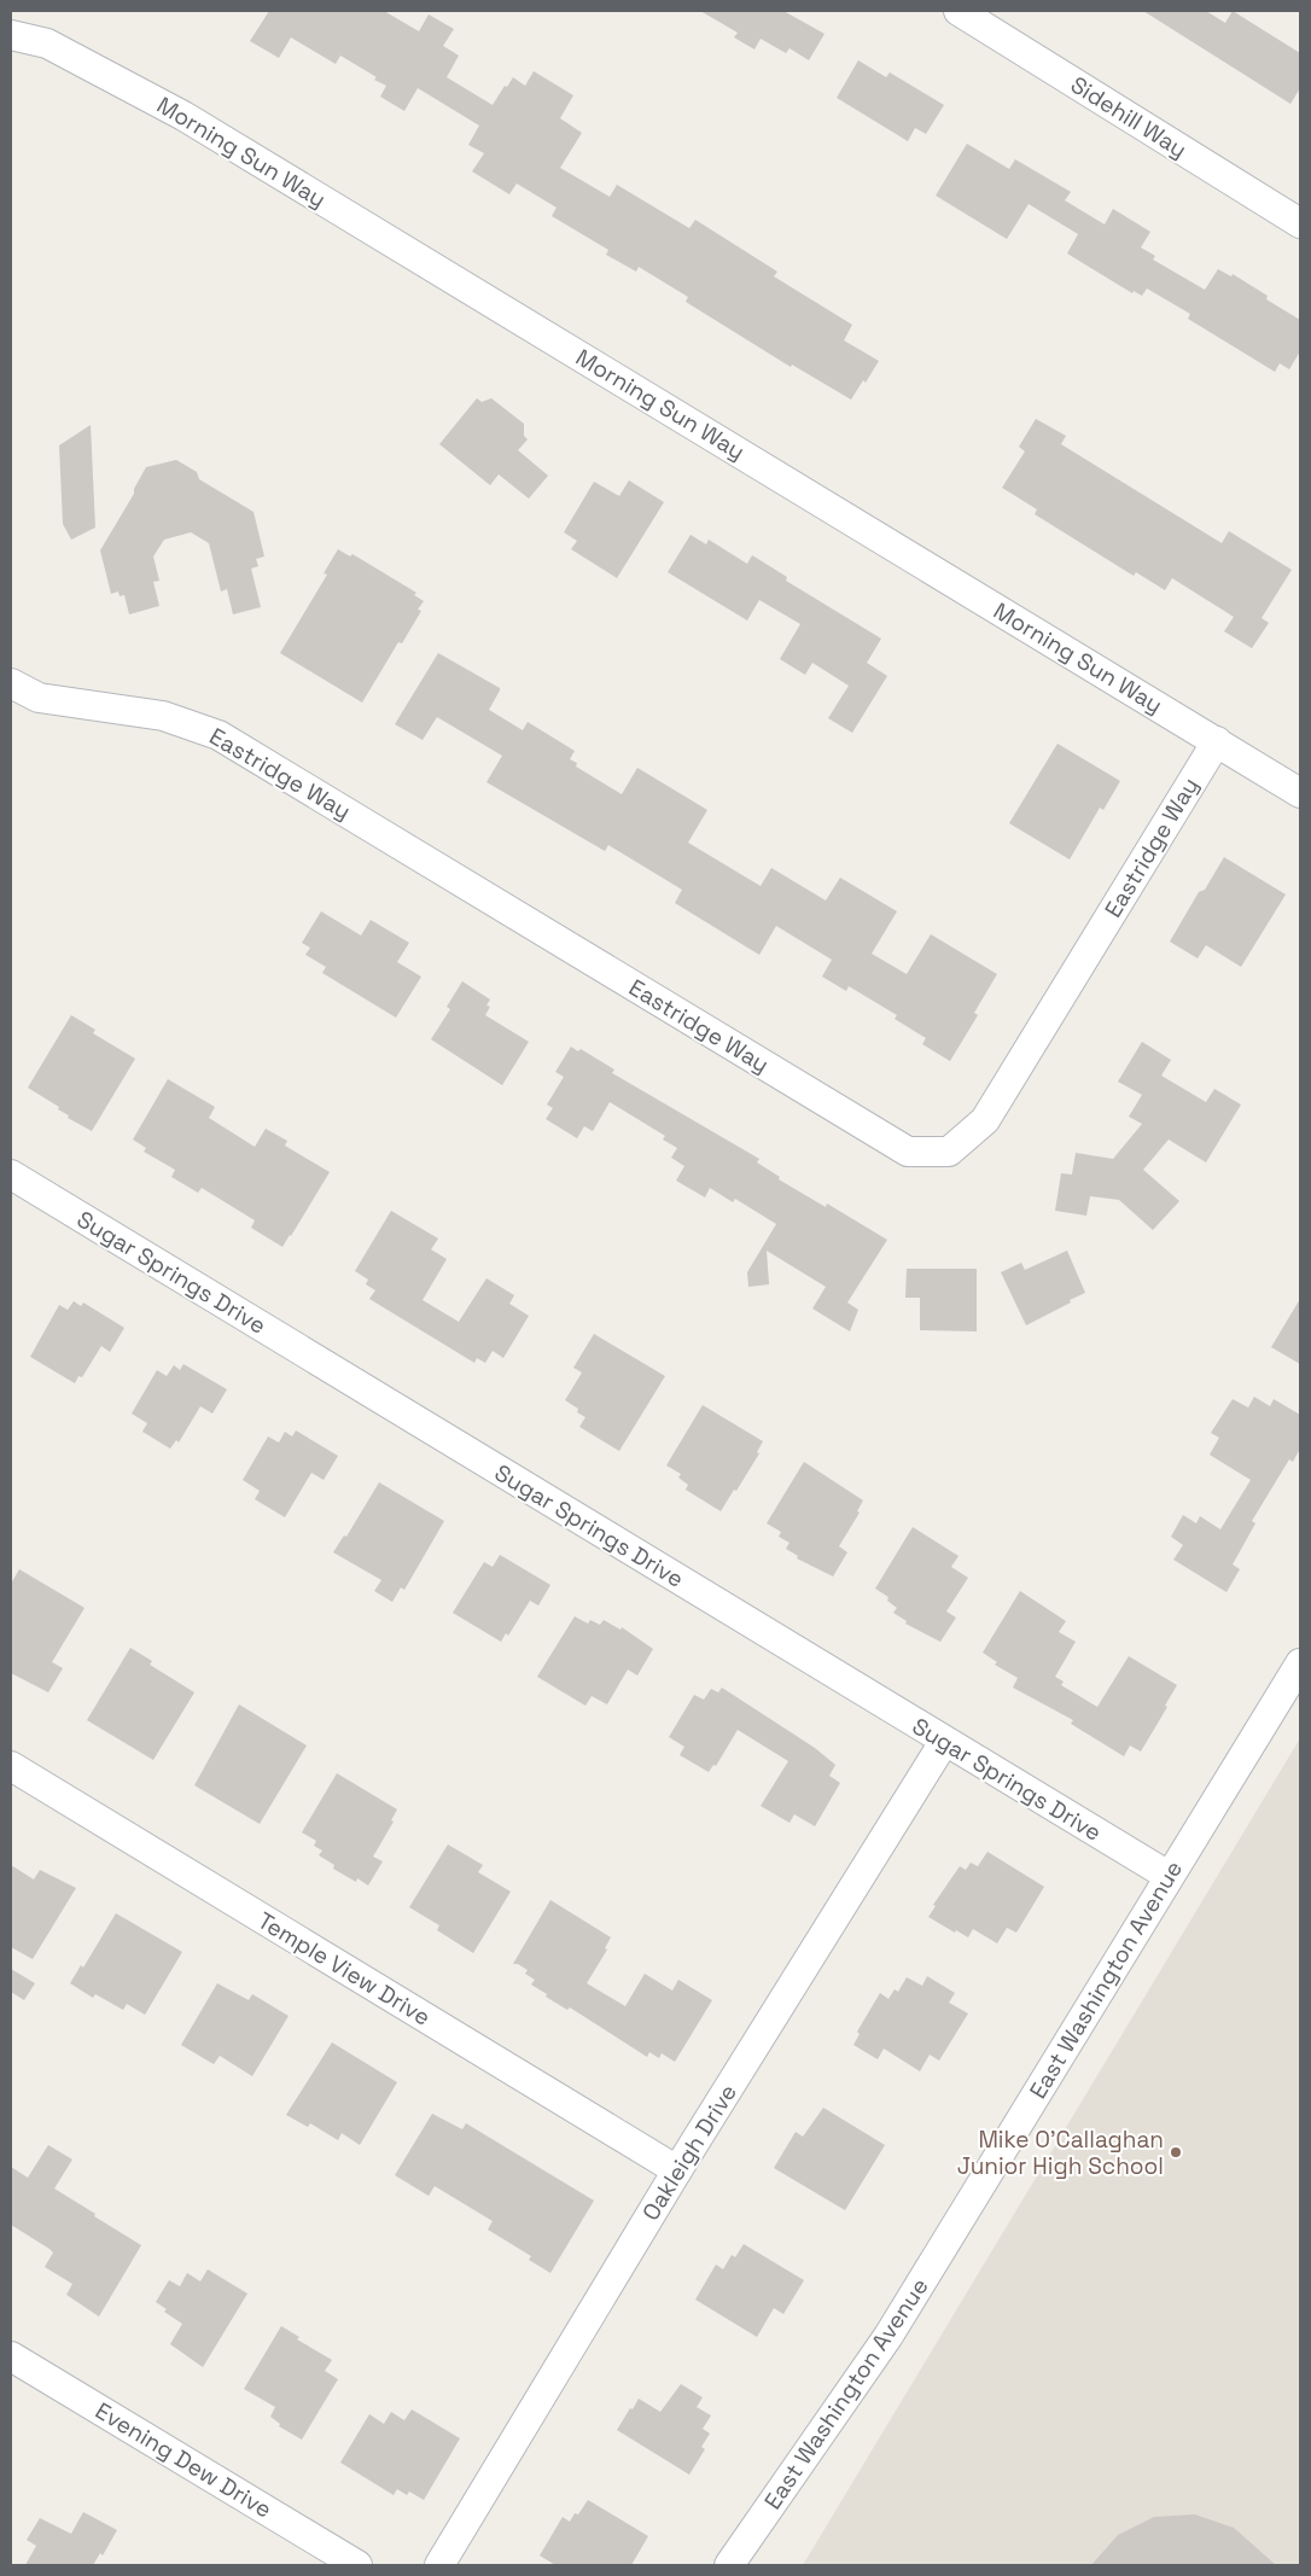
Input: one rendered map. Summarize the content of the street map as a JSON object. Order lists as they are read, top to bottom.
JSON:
{
  "streets": {
    "street": [
      "Sidehill Way",
      "Morning Sun Way",
      "Eastridge Way",
      "Sugar Springs Drive",
      "Temple View Drive",
      "East Washington Avenue",
      "Oakleigh Drive",
      "Evening Dew Drive"
    ]
  },
  "crossings": [
    ["Morning Sun Way", "Eastridge Way"],
    ["Sugar Springs Drive", "East Washington Avenue"],
    ["Sugar Springs Drive", "Oakleigh Drive"],
    ["Temple View Drive", "Oakleigh Drive"]
  ],
  "places": ["Mike O'Callaghan Junior High School"]
}
